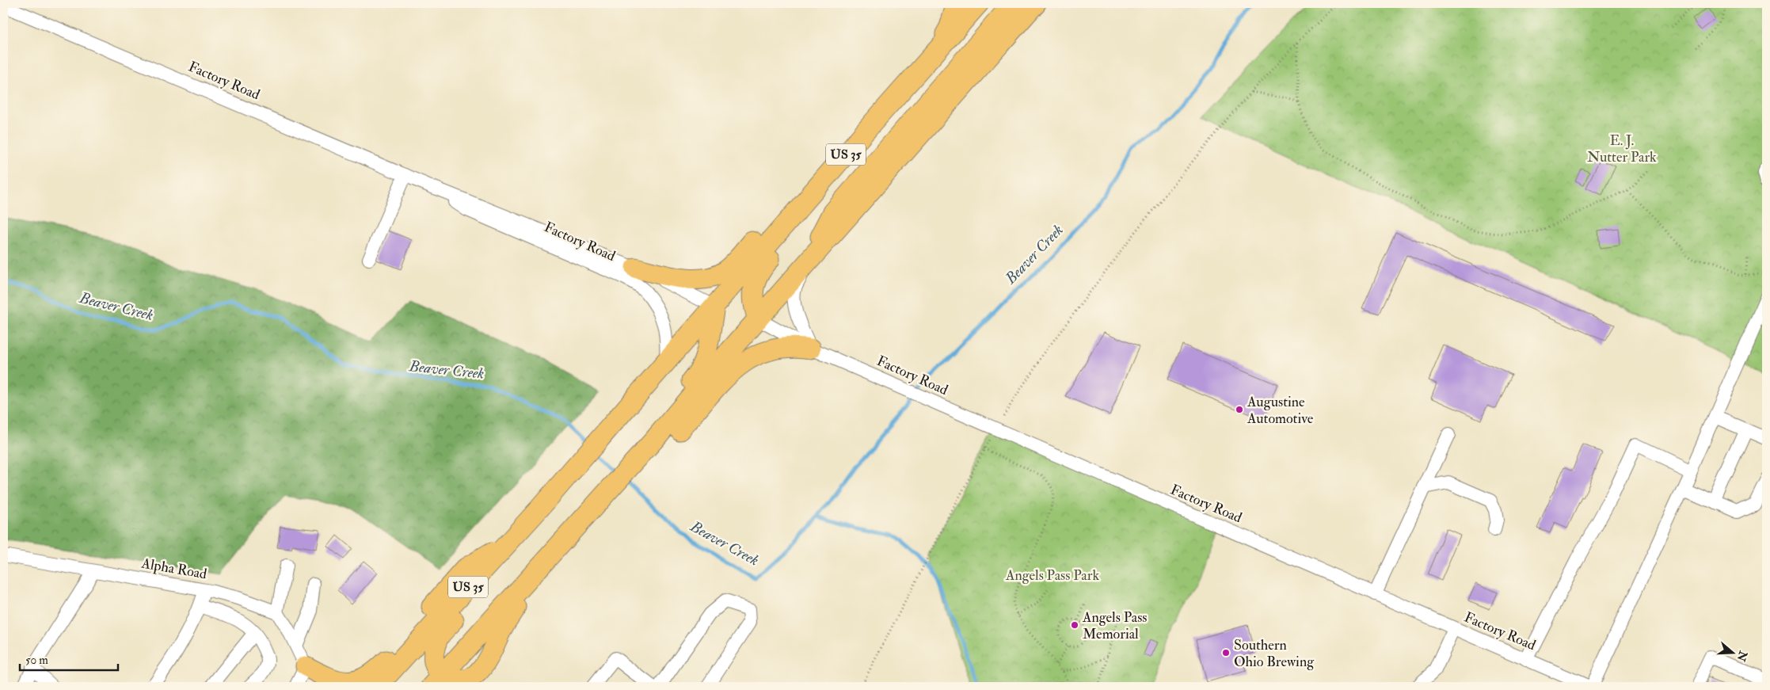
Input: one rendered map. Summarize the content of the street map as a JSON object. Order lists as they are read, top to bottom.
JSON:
{
  "streets": {
    "highway": ["US 35"],
    "street": ["Factory Road", "Alpha Road"]
  },
  "crossings": [
    ["Factory Road", "US 35"]
  ],
  "water": ["Beaver Creek"],
  "parks": ["E. J. Nutter Park", "Angels Pass Park"],
  "places": ["Augustine Automotive", "Angels Pass Memorial", "Southern Ohio Brewing"],
  "scale_bar": "50 m",
  "north": "right"
}
